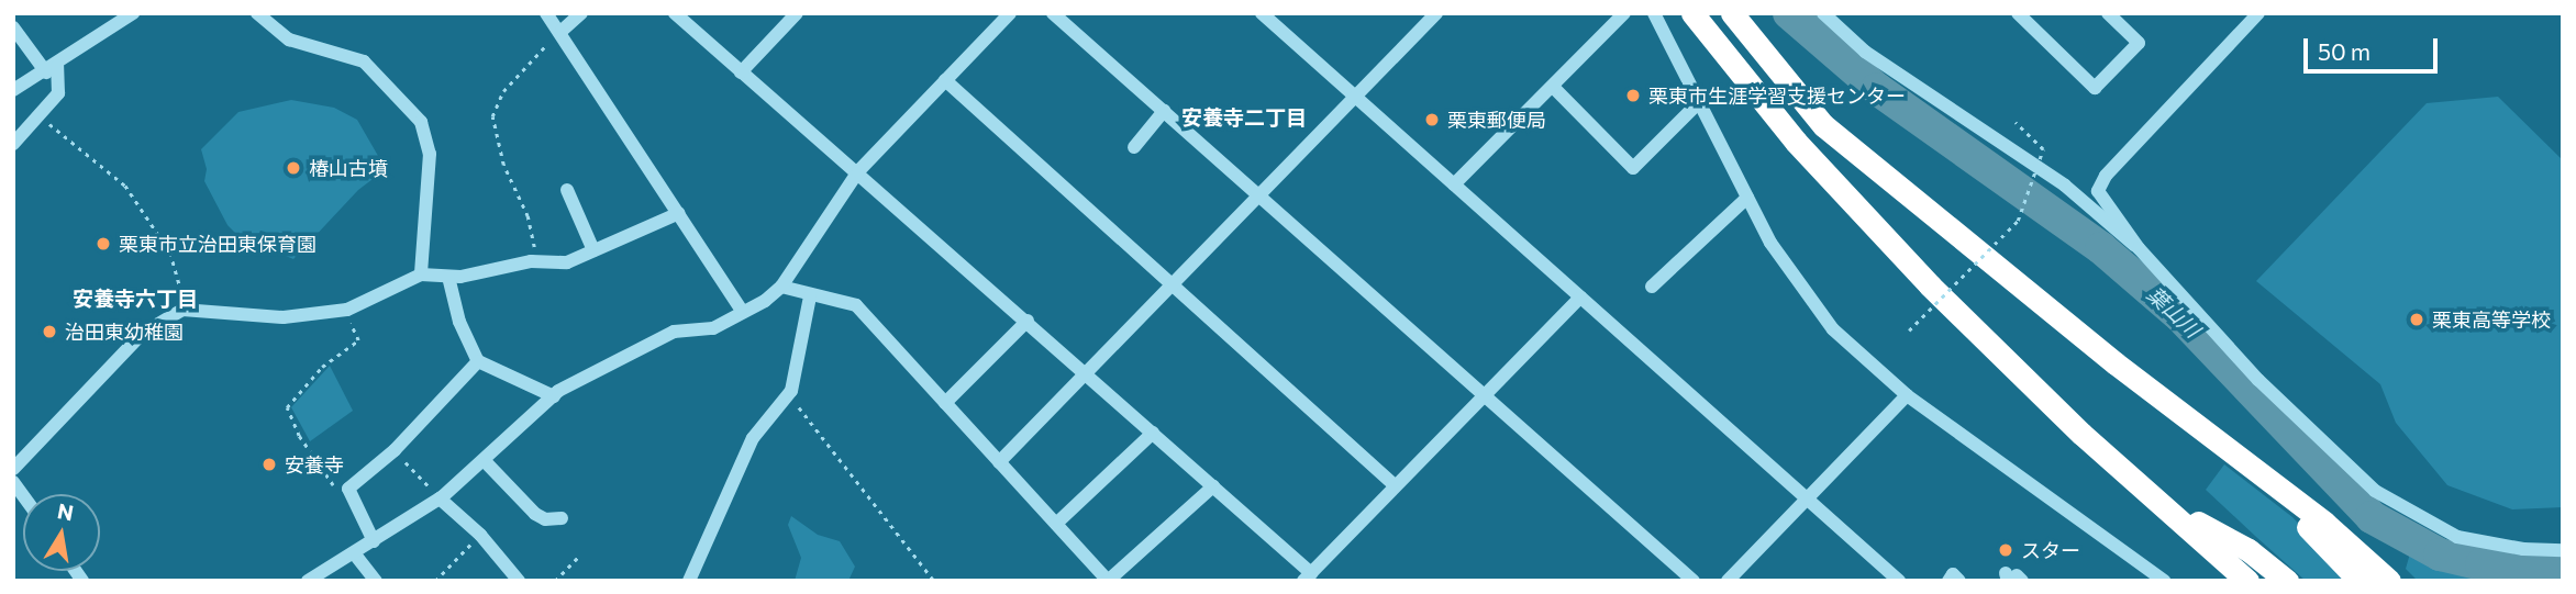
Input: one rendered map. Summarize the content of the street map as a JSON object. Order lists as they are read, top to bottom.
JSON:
{
  "districts": ["安養寺二丁目", "安養寺六丁目"],
  "water": ["葉山川"],
  "places": [
    "栗東市生涯学習支援センター",
    "栗東郵便局",
    "椿山古墳",
    "栗東市立治田東保育園",
    "栗東高等学校",
    "治田東幼稚園",
    "安養寺",
    "スター"
  ],
  "scale_bar": "50 m",
  "north": "top"
}
